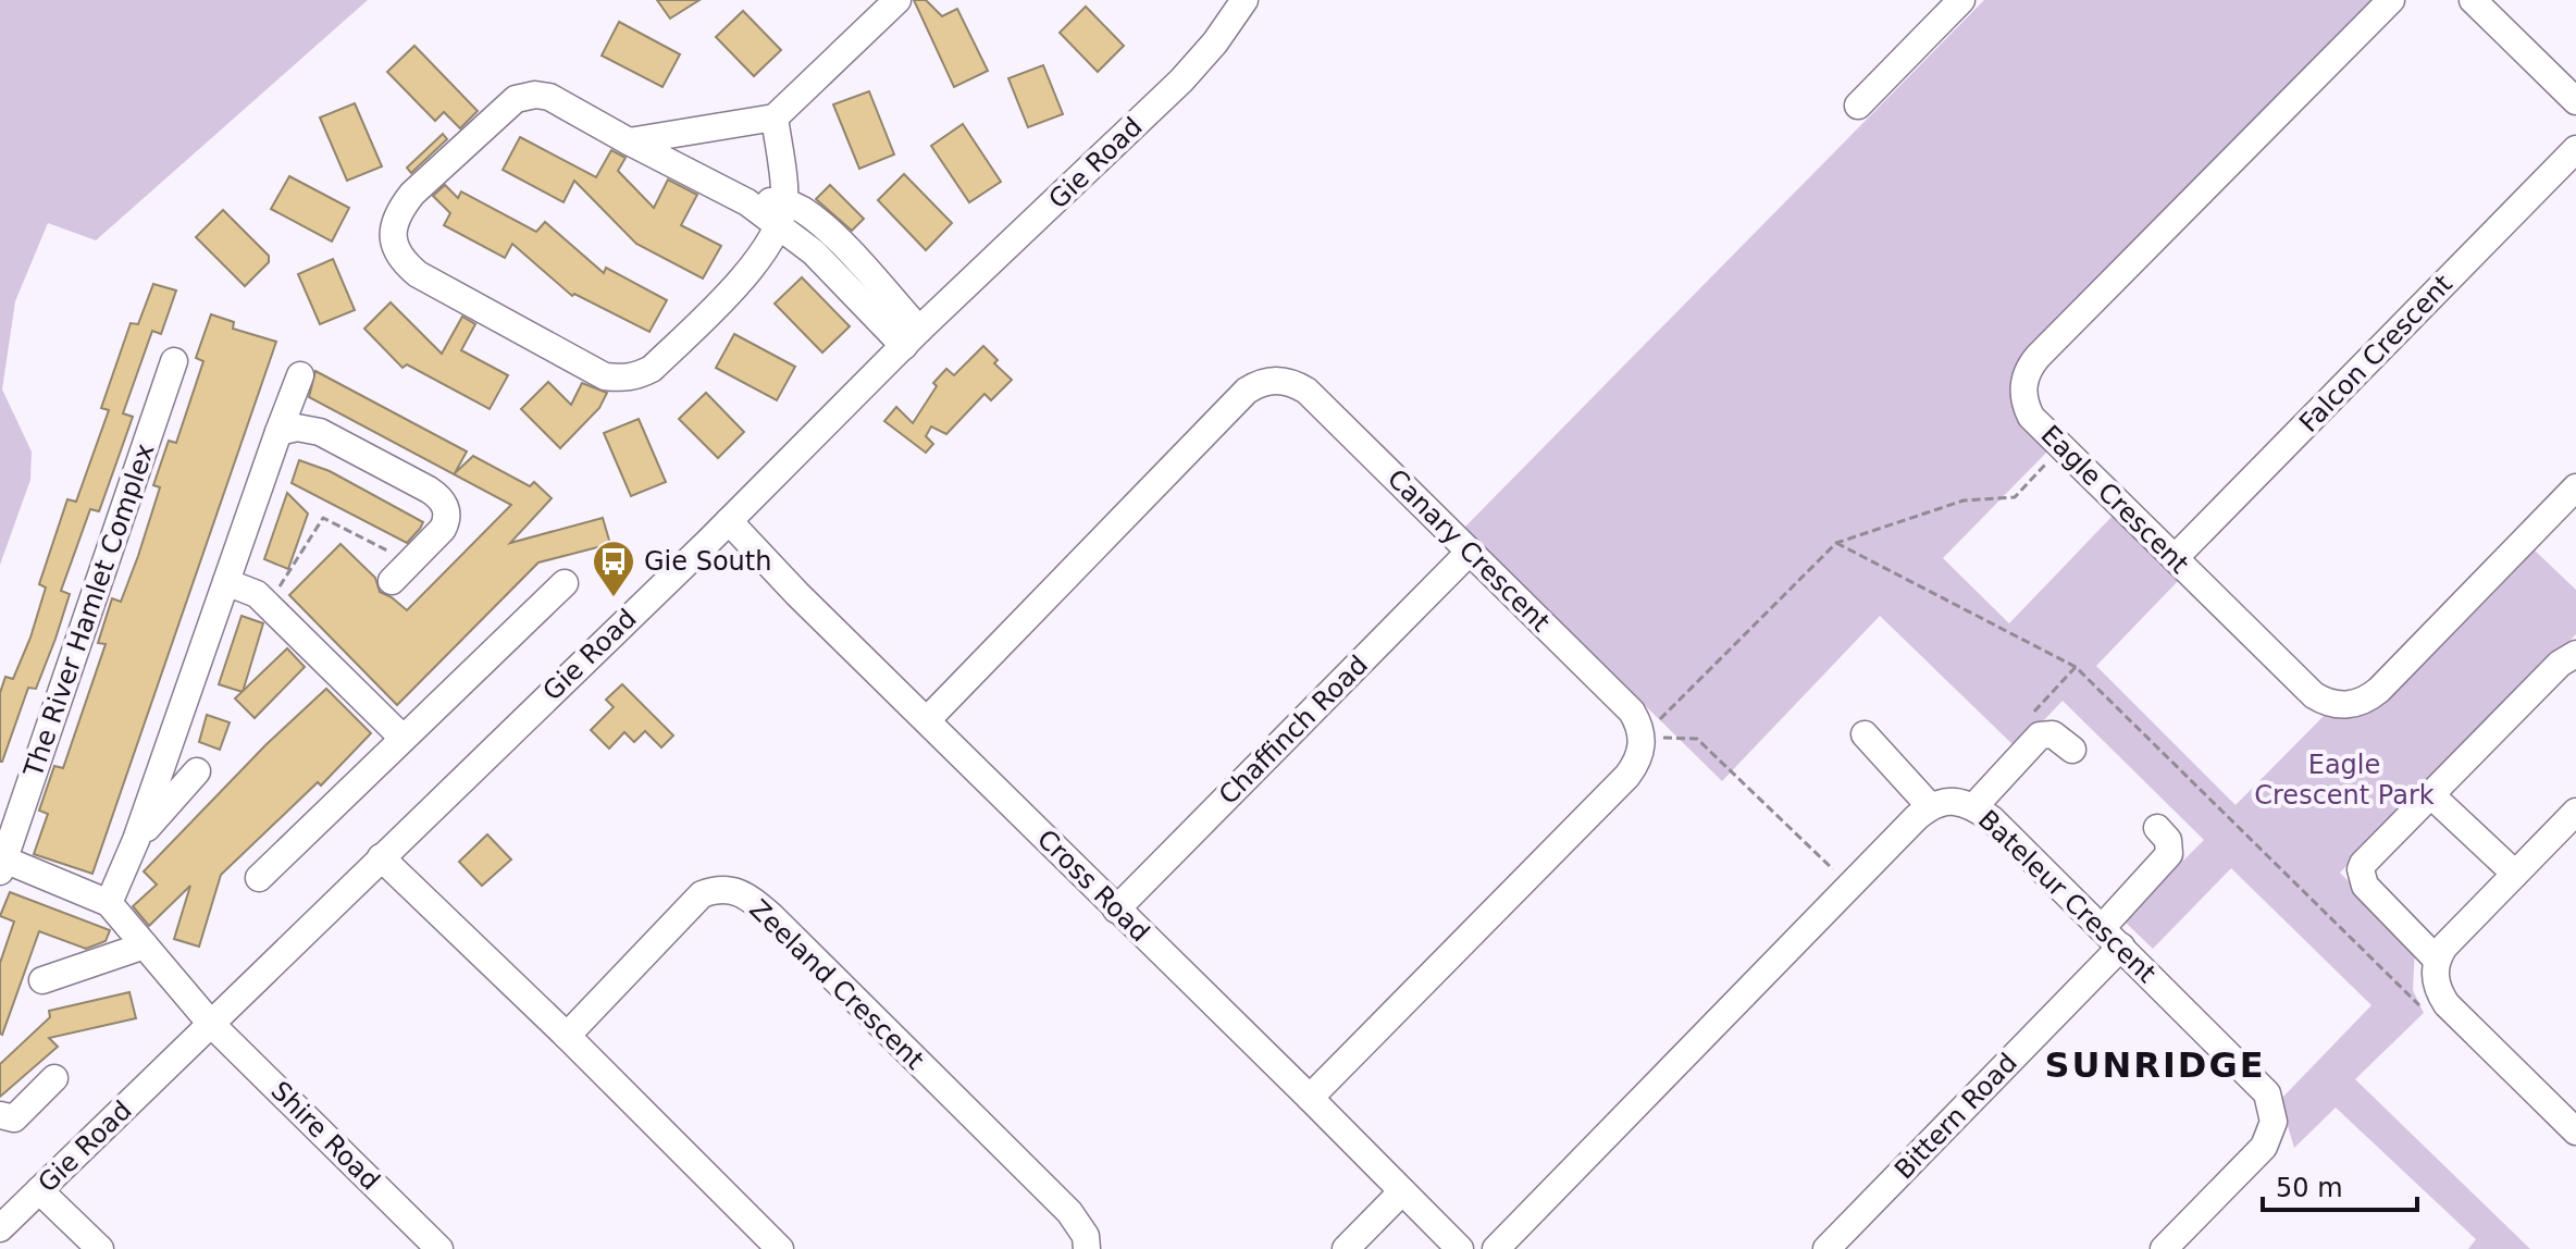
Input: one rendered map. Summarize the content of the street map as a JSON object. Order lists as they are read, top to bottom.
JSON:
{
  "streets": {
    "street": [
      "Gie Road",
      "Falcon Crescent",
      "Eagle Crescent",
      "Canary Crescent",
      "The River Hamlet Complex",
      "Chaffinch Road",
      "Cross Road",
      "Bateleur Crescent",
      "Zeeland Crescent",
      "Bittern Road",
      "Shire Road"
    ]
  },
  "crossings": [
    ["Gie Road", "The River Hamlet Complex"],
    ["Gie Road", "Cross Road"],
    ["Gie Road", "Shire Road"],
    ["Falcon Crescent", "Eagle Crescent"],
    ["Canary Crescent", "Chaffinch Road"],
    ["Canary Crescent", "Cross Road"],
    ["The River Hamlet Complex", "Shire Road"],
    ["Chaffinch Road", "Cross Road"],
    ["Bateleur Crescent", "Bittern Road"]
  ],
  "districts": ["SUNRIDGE"],
  "parks": ["Eagle Crescent Park"],
  "places": {
    "bus stop": ["Gie South"]
  },
  "scale_bar": "50 m"
}
